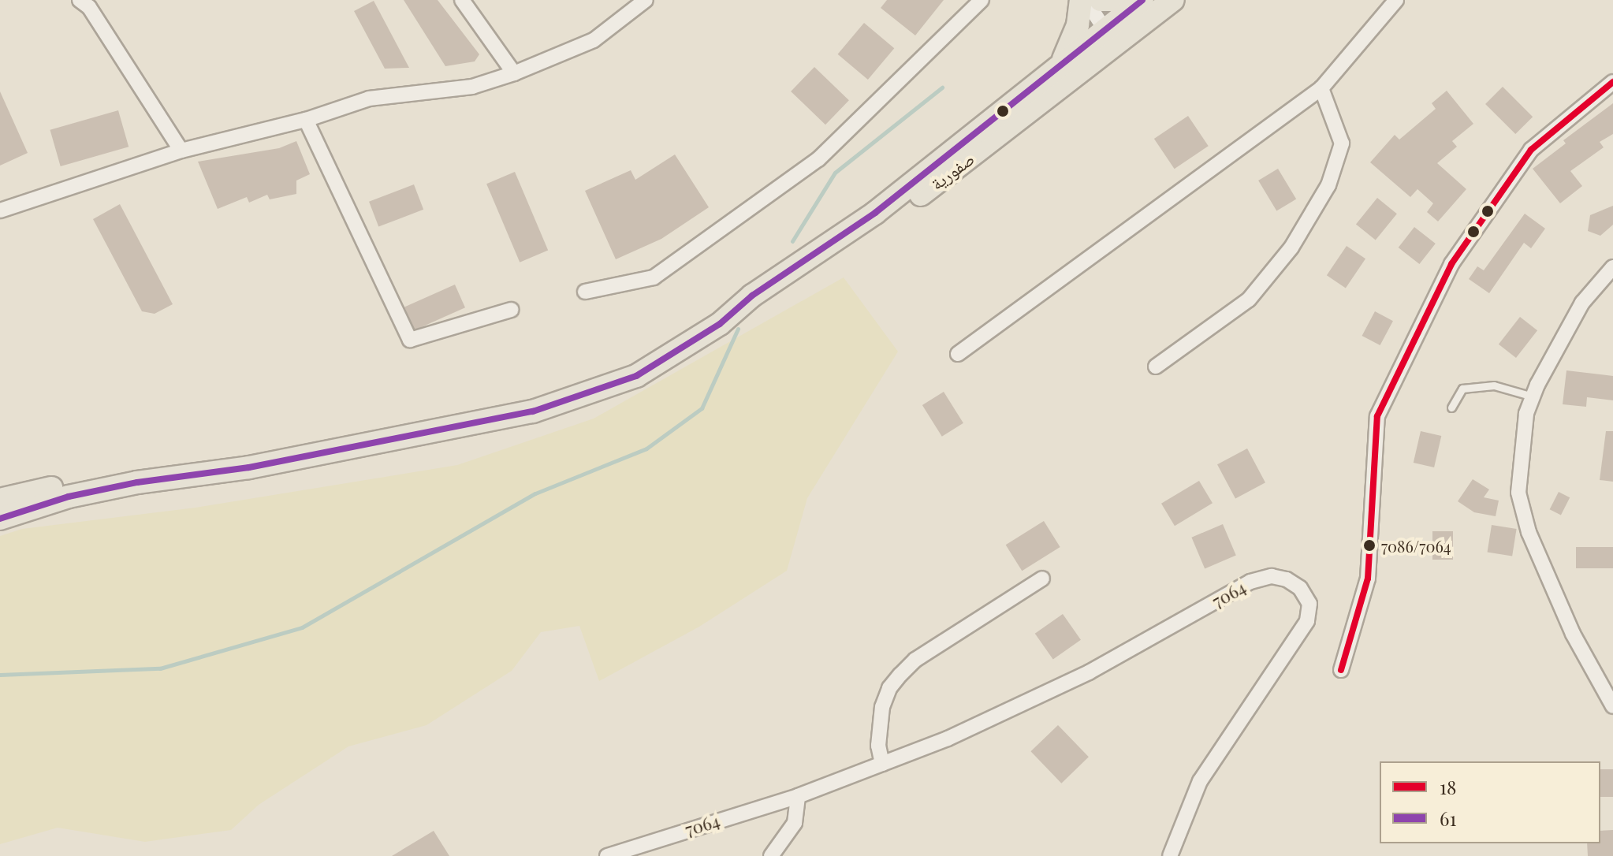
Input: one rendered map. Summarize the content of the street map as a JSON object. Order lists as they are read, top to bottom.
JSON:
{
  "streets": {
    "main road": ["صفورية"],
    "street": ["7064"]
  },
  "places": ["7086/7064"],
  "lines": ["transit line 61", "transit line 18"],
  "legend": ["18", "61"]
}
